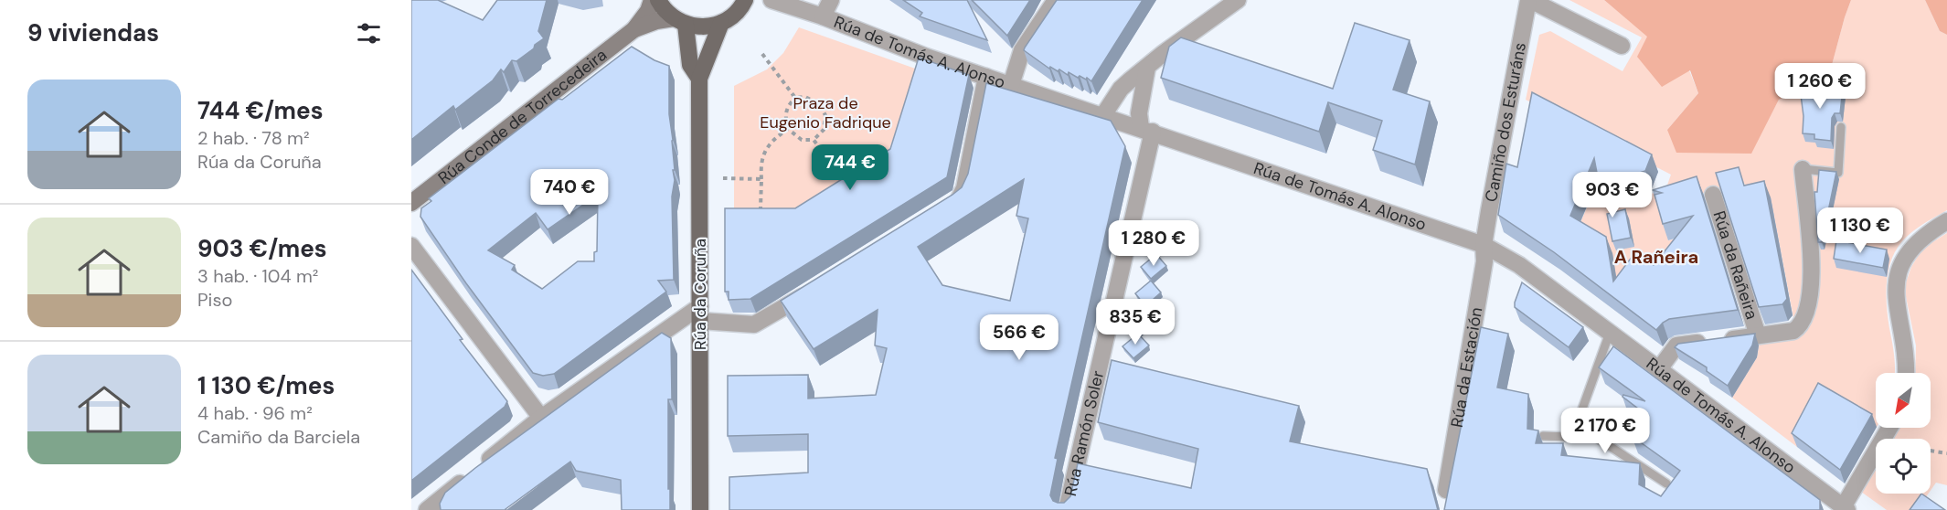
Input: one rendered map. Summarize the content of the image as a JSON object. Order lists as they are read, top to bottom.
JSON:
{
  "streets": {
    "main road": ["Rúa Conde de Torrecedeira", "Rúa da Coruña"],
    "street": [
      "Rúa de Tomás A. Alonso",
      "Camiño dos Esturáns",
      "Rúa da Rañeira",
      "Rúa da Estación",
      "Rúa Ramón Soler"
    ]
  },
  "crossings": [
    ["Rúa de Tomás A. Alonso", "Camiño dos Esturáns"],
    ["Rúa de Tomás A. Alonso", "Rúa da Rañeira"],
    ["Rúa de Tomás A. Alonso", "Rúa da Estación"],
    ["Rúa de Tomás A. Alonso", "Rúa Ramón Soler"],
    ["Rúa Conde de Torrecedeira", "Rúa da Coruña"],
    ["Camiño dos Esturáns", "Rúa da Estación"]
  ],
  "districts": ["A Rañeira"],
  "parks": ["Praza de Eugenio Fadrique"],
  "north": "bottom left",
  "page": {
    "heading": "9 viviendas",
    "price": [
      "1 260 €",
      "744 €",
      "740 €",
      "903 €",
      "1 130 €",
      "1 280 €",
      "835 €",
      "566 €",
      "2 170 €"
    ],
    "list": [
      {
        "name": "744 €/mes",
        "note": "2 hab. · 78 m² · Rúa da Coruña"
      },
      {
        "name": "903 €/mes",
        "note": "3 hab. · 104 m² · Piso"
      },
      {
        "name": "1 130 €/mes",
        "note": "4 hab. · 96 m² · Camiño da Barciela"
      }
    ]
  }
}
